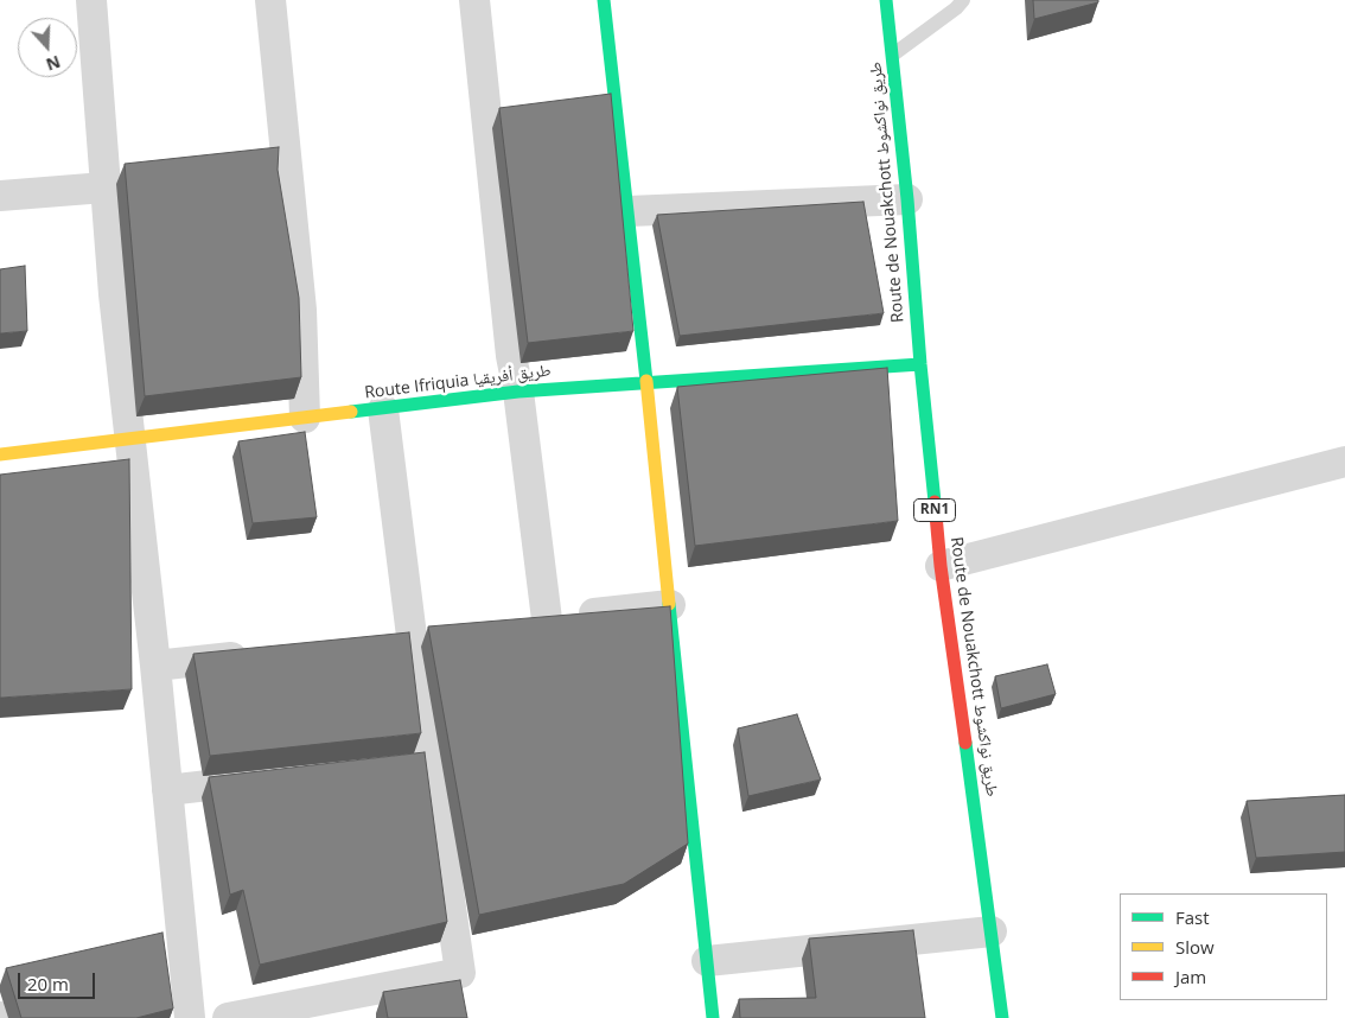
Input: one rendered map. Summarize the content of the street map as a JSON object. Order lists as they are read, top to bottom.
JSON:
{
  "streets": {
    "main road": ["Route de Nouakchott طريق نواكشوط", "Route Ifriquia طريق أفريقيا", "RN1"]
  },
  "crossings": [
    ["Route de Nouakchott طريق نواكشوط", "Route Ifriquia طريق أفريقيا"]
  ],
  "legend": ["Fast", "Slow", "Jam"],
  "scale_bar": "20 m",
  "north": "bottom"
}
